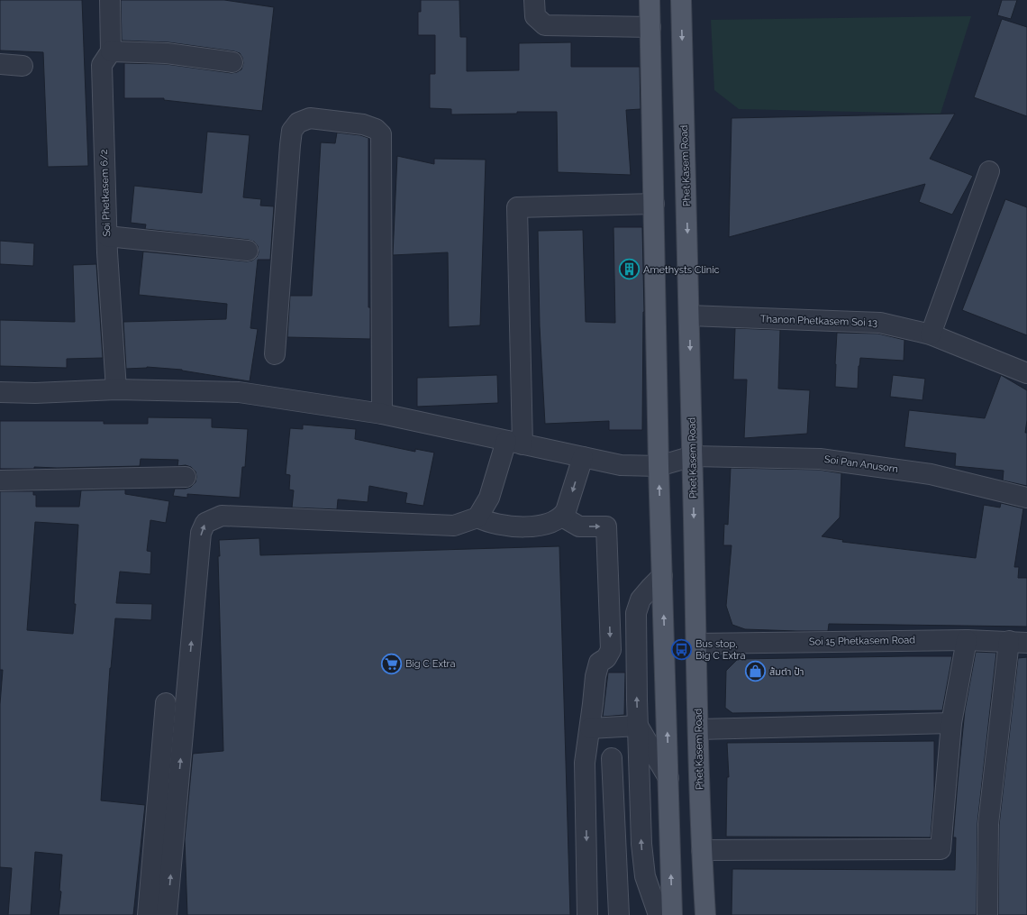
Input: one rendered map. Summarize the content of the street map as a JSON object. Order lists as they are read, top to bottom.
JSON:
{
  "streets": {
    "main road": ["Phet Kasem Road"],
    "street": [
      "Soi Phetkasem 6/2",
      "Thanon Phetkasem Soi 13",
      "Soi Pan Anusorn",
      "Soi 15 Phetkasem Road"
    ]
  },
  "crossings": [
    ["Phet Kasem Road", "Thanon Phetkasem Soi 13"],
    ["Phet Kasem Road", "Soi Pan Anusorn"],
    ["Phet Kasem Road", "Soi 15 Phetkasem Road"],
    ["Soi Phetkasem 6/2", "Soi Pan Anusorn"]
  ],
  "places": {
    "building": ["Amethysts Clinic"],
    "bus stop": ["Bus stop, Big C Extra"],
    "supermarket": ["Big C Extra"],
    "shop": ["ส้มตำ ป้า"]
  }
}
